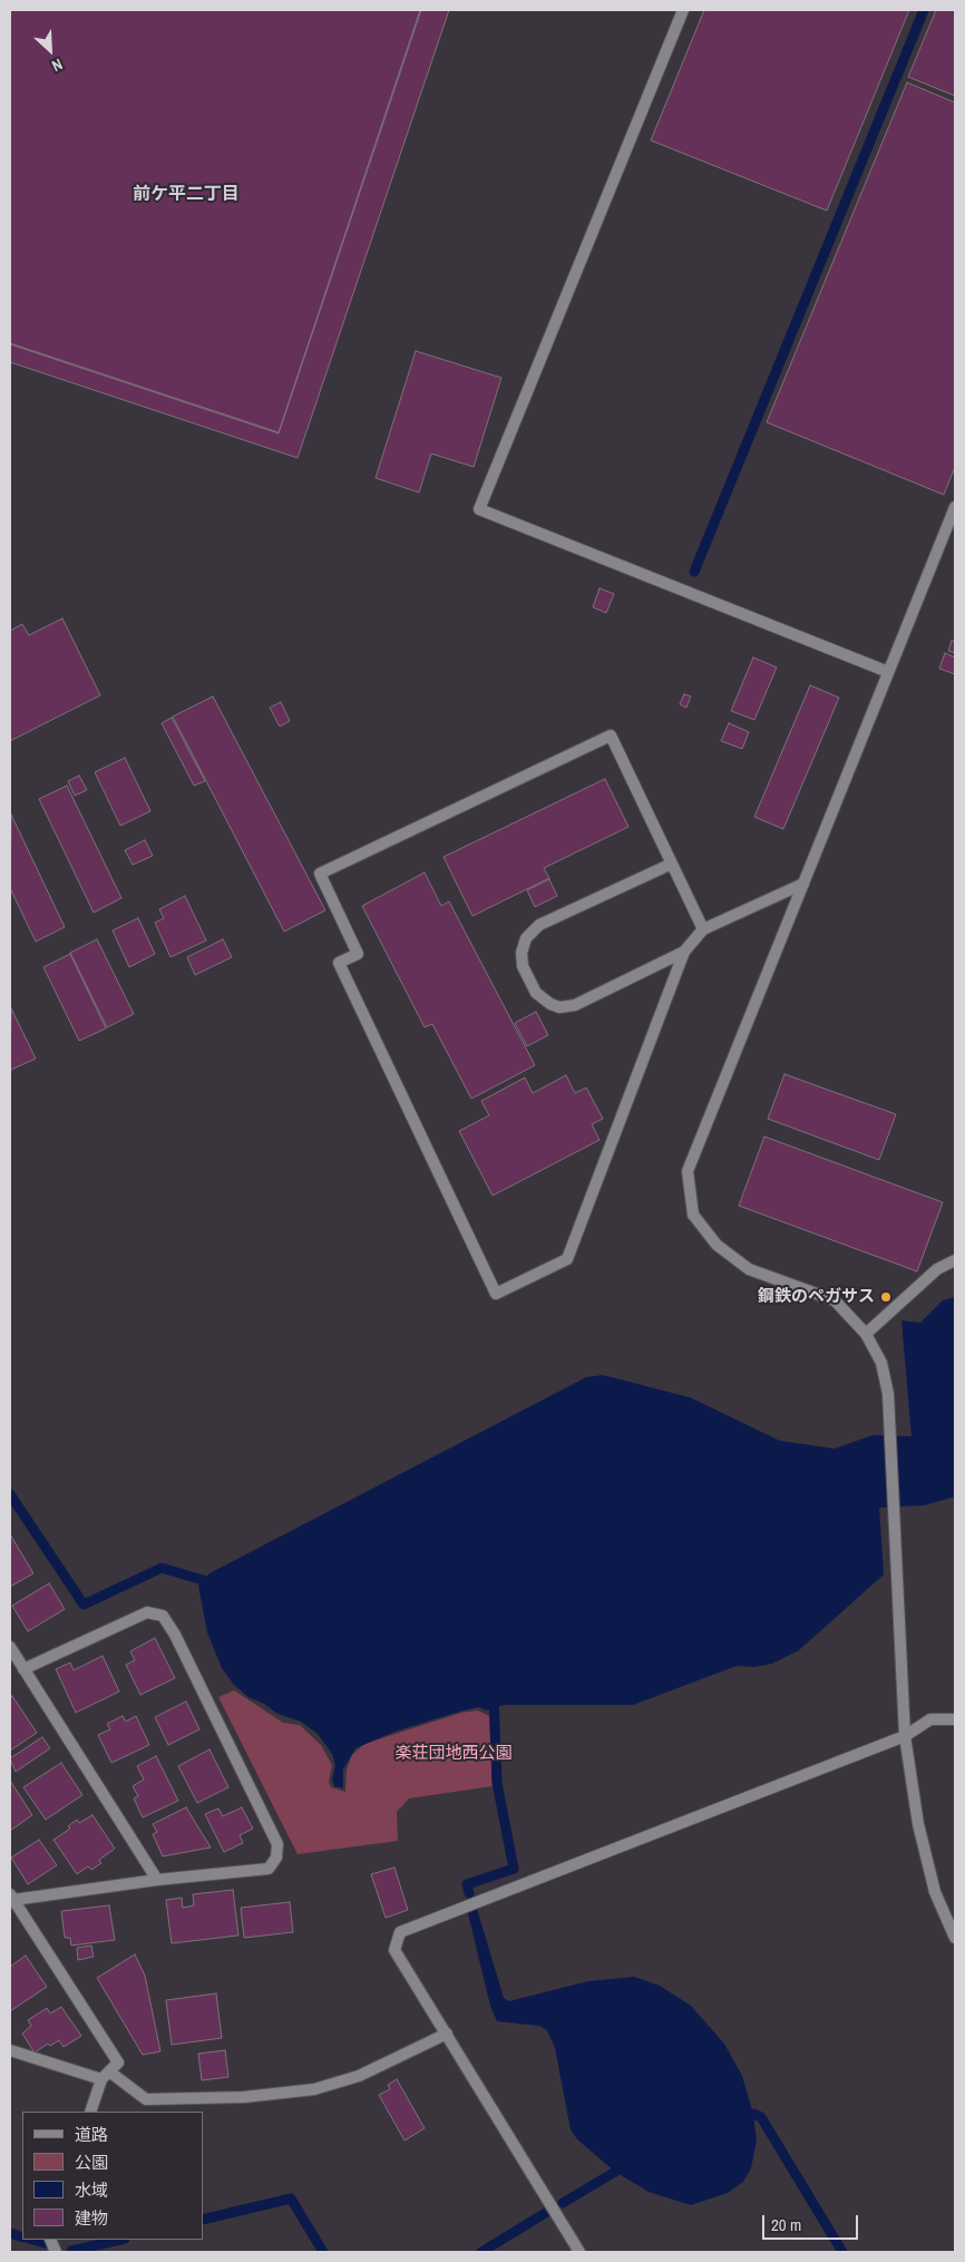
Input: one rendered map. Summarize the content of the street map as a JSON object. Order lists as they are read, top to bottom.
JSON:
{
  "districts": ["前ケ平二丁目"],
  "parks": ["楽荘団地西公園"],
  "places": ["鋼鉄のペガサス"],
  "legend": [
    "道路",
    "公園",
    "水域",
    "建物"
  ],
  "scale_bar": "20 m",
  "north": "bottom right"
}
